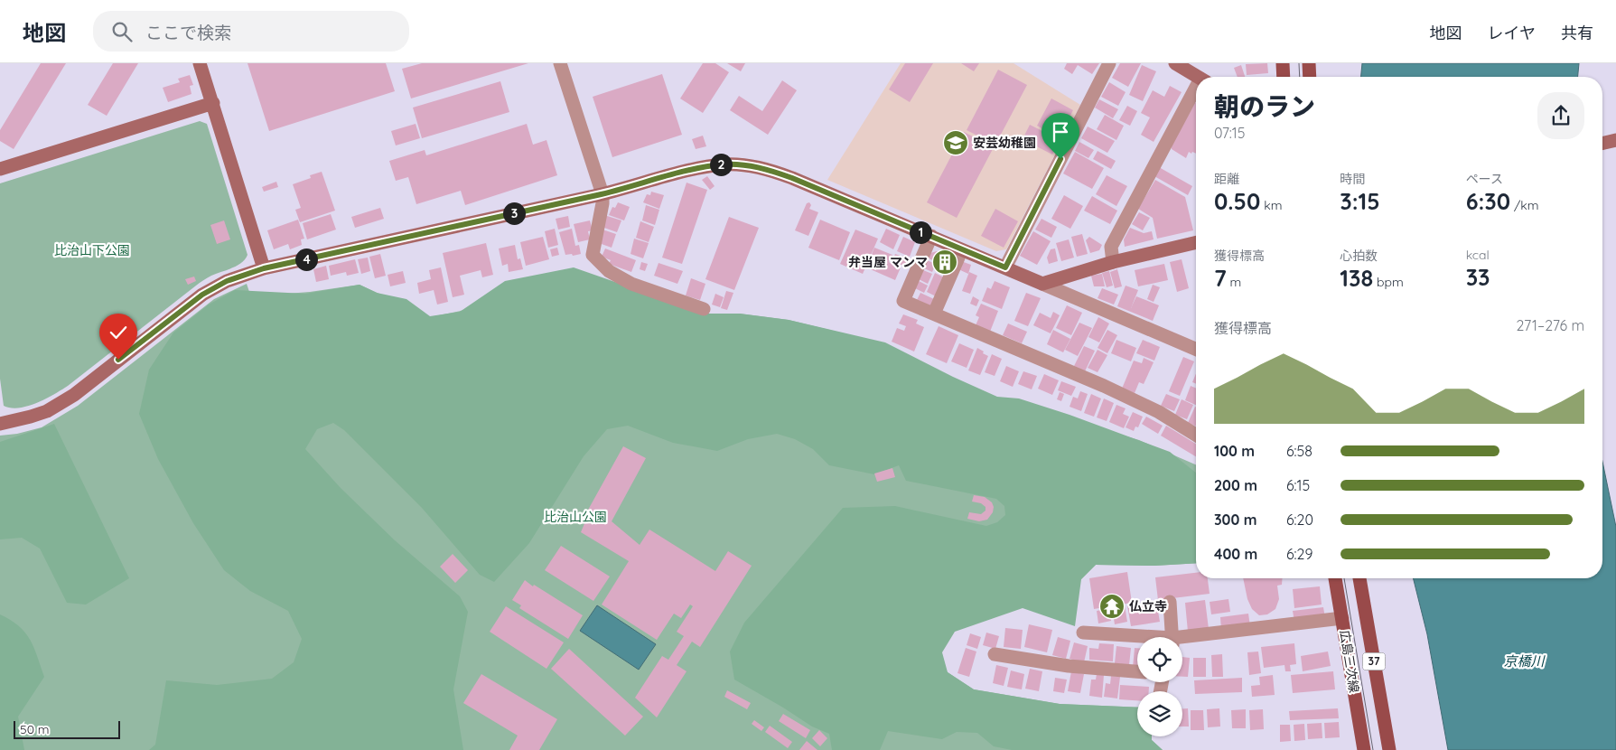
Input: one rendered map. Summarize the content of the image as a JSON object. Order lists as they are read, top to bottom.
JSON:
{
  "streets": {
    "main road": ["広島三次線", "37"]
  },
  "water": ["京橋川"],
  "parks": ["比治山下公園", "比治山公園"],
  "places": {
    "school or university": ["安芸幼稚園"],
    "building": ["弁当屋 マンマ"],
    "temple": ["仏立寺"]
  },
  "scale_bar": "50 m",
  "page": {
    "header": "地図",
    "search": "ここで検索",
    "nav": ["地図", "レイヤ", "共有"],
    "heading": ["朝のラン", "07:15"],
    "pins": [
      "2",
      "3",
      "1",
      "4"
    ],
    "stats": [
      ["距離", "0.50 km"],
      ["時間", "3:15"],
      ["ペース", "6:30 /km"],
      ["獲得標高", "7 m"],
      ["心拍数", "138 bpm"],
      ["kcal", "33"]
    ],
    "chart": ["獲得標高", "271–276 m"],
    "list": [
      {
        "name": "100 m",
        "note": "6:58"
      },
      {
        "name": "200 m",
        "note": "6:15"
      },
      {
        "name": "300 m",
        "note": "6:20"
      },
      {
        "name": "400 m",
        "note": "6:29"
      }
    ],
    "scale": "50 m"
  }
}
